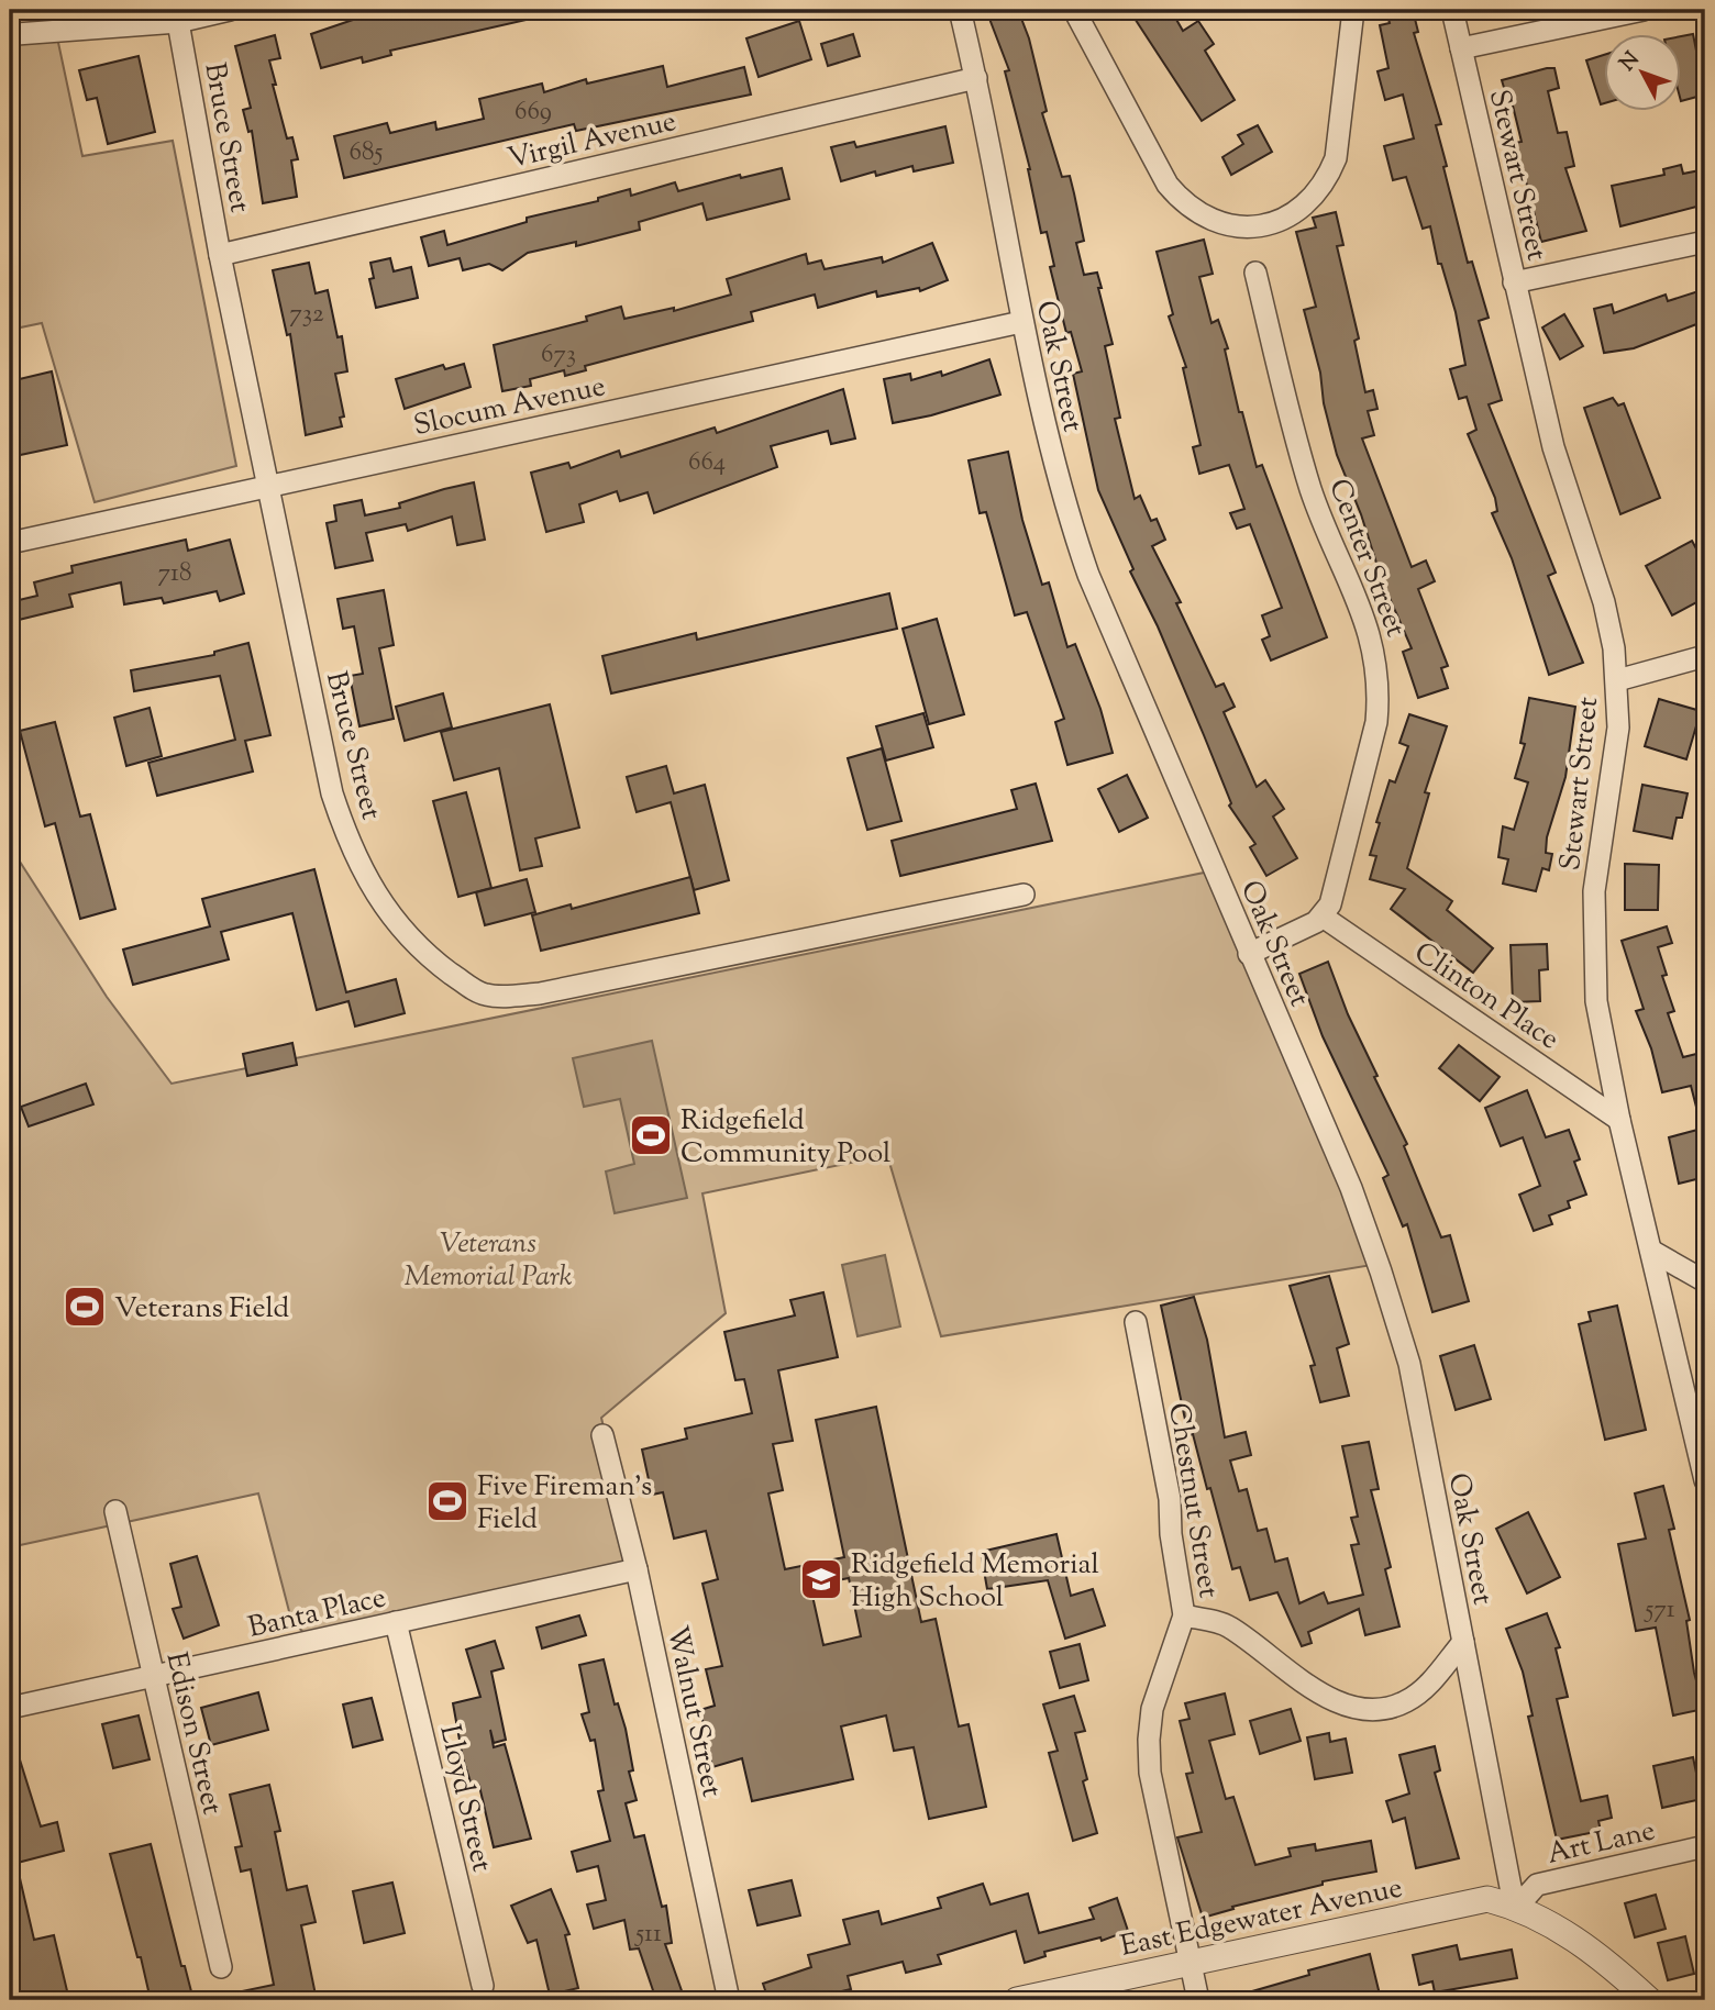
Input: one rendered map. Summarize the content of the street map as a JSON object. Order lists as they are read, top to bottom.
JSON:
{
  "streets": {
    "street": [
      "Bruce Street",
      "Virgil Avenue",
      "Stewart Street",
      "Oak Street",
      "Slocum Avenue",
      "Center Street",
      "Clinton Place",
      "Chestnut Street",
      "Banta Place",
      "Walnut Street",
      "Edison Street",
      "Lloyd Street",
      "Art Lane",
      "East Edgewater Avenue"
    ]
  },
  "crossings": [
    ["Bruce Street", "Virgil Avenue"],
    ["Bruce Street", "Slocum Avenue"],
    ["Virgil Avenue", "Oak Street"],
    ["Stewart Street", "Clinton Place"],
    ["Oak Street", "Slocum Avenue"],
    ["Oak Street", "Art Lane"],
    ["Oak Street", "East Edgewater Avenue"],
    ["Center Street", "Clinton Place"],
    ["Chestnut Street", "East Edgewater Avenue"],
    ["Banta Place", "Walnut Street"],
    ["Banta Place", "Edison Street"],
    ["Banta Place", "Lloyd Street"],
    ["Art Lane", "East Edgewater Avenue"]
  ],
  "parks": ["Veterans Memorial Park"],
  "places": {
    "sports": ["Ridgefield Community Pool", "Veterans Field", "Five Fireman's Field"],
    "school or university": ["Ridgefield Memorial High School"]
  },
  "house_numbers": [
    "669",
    "685",
    "732",
    "673",
    "664",
    "718",
    "571",
    "511"
  ],
  "north": "top left"
}
